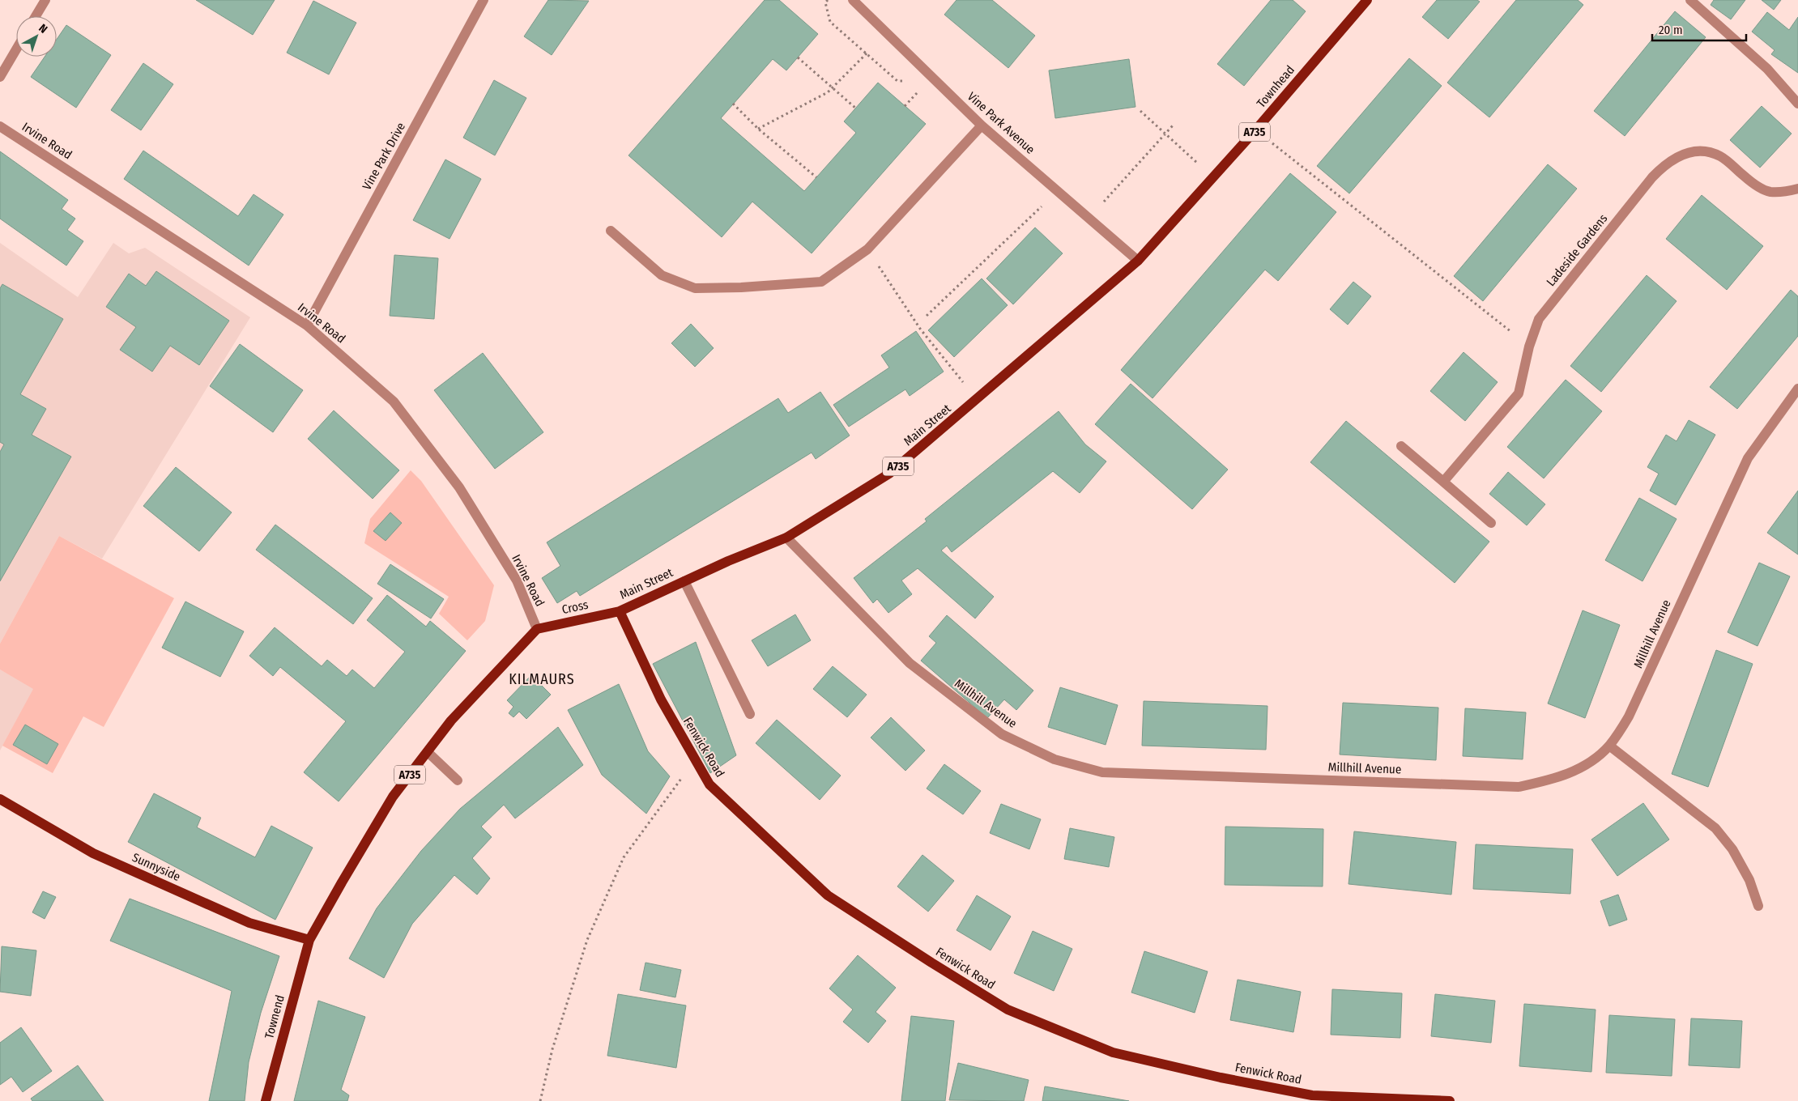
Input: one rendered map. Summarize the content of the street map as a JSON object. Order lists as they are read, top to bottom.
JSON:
{
  "streets": {
    "main road": [
      "Townhead",
      "A735",
      "Main Street",
      "Cross",
      "Fenwick Road",
      "Sunnyside",
      "Townend"
    ],
    "street": [
      "Vine Park Avenue",
      "Irvine Road",
      "Vine Park Drive",
      "Ladeside Gardens",
      "Millhill Avenue"
    ]
  },
  "crossings": [
    ["Townhead", "Vine Park Avenue"],
    ["Townhead", "Main Street"],
    ["Vine Park Avenue", "Main Street"],
    ["A735", "Irvine Road"],
    ["A735", "Cross"],
    ["A735", "Sunnyside"],
    ["A735", "Townend"],
    ["Irvine Road", "Vine Park Drive"],
    ["Irvine Road", "Cross"],
    ["Main Street", "Cross"],
    ["Main Street", "Millhill Avenue"],
    ["Main Street", "Fenwick Road"],
    ["Cross", "Fenwick Road"],
    ["Sunnyside", "Townend"]
  ],
  "districts": ["KILMAURS"],
  "scale_bar": "20 m",
  "north": "top right"
}
